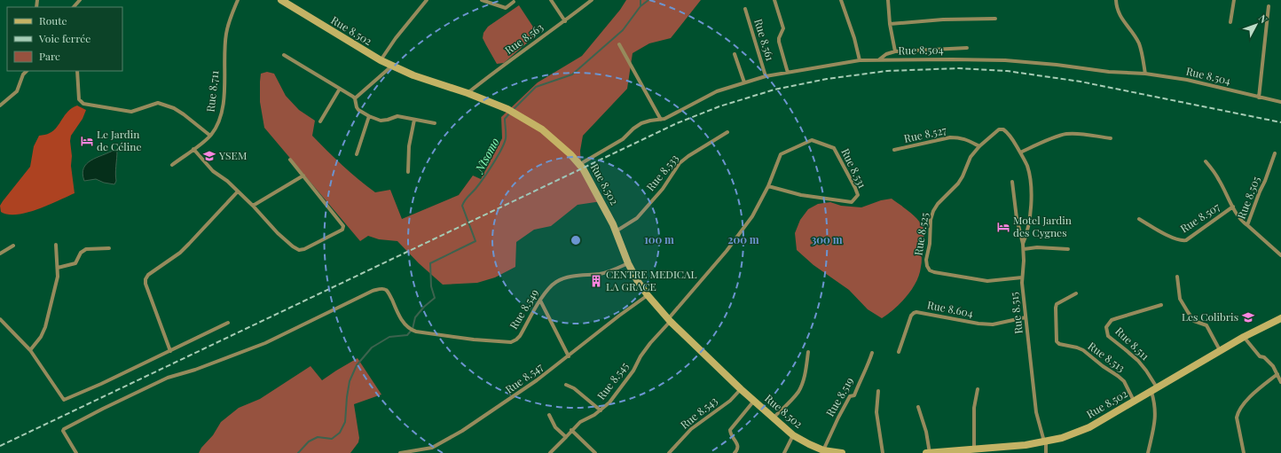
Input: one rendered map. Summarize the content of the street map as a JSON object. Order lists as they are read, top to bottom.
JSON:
{
  "streets": {
    "main road": ["Rue 8.502"],
    "street": [
      "Rue 8.563",
      "Rue 8.561",
      "Rue 8.504",
      "Rue 8.711",
      "Rue 8.527",
      "Rue 8.531",
      "Rue 8.533",
      "Rue 8.505",
      "Rue 8.507",
      "Rue 8.525",
      "Rue 8.549",
      "Rue 8.604",
      "Rue 8.515",
      "Rue 8.511",
      "Rue 8.513",
      "Rue 8.547",
      "Rue 8.545",
      "Rue 8.519",
      "Rue 8.543"
    ]
  },
  "crossings": [
    ["Rue 8.502", "Rue 8.563"],
    ["Rue 8.502", "Rue 8.504"],
    ["Rue 8.502", "Rue 8.531"],
    ["Rue 8.502", "Rue 8.533"],
    ["Rue 8.502", "Rue 8.549"],
    ["Rue 8.502", "Rue 8.515"],
    ["Rue 8.502", "Rue 8.511"],
    ["Rue 8.502", "Rue 8.513"],
    ["Rue 8.502", "Rue 8.547"],
    ["Rue 8.502", "Rue 8.545"],
    ["Rue 8.502", "Rue 8.519"],
    ["Rue 8.502", "Rue 8.543"],
    ["Rue 8.561", "Rue 8.504"],
    ["Rue 8.527", "Rue 8.525"],
    ["Rue 8.531", "Rue 8.545"],
    ["Rue 8.525", "Rue 8.515"],
    ["Rue 8.604", "Rue 8.515"]
  ],
  "water": ["Ntsomo"],
  "places": {
    "hotel": ["Le Jardin de Céline", "Motel Jardin des Cygnes"],
    "school or university": ["YSEM", "Les Colibris"],
    "building": ["CENTRE MEDICAL LA GRACE"]
  },
  "legend": ["Route", "Voie ferrée", "Parc"],
  "north": "top right",
  "rings": ["100 m", "200 m", "300 m"]
}
